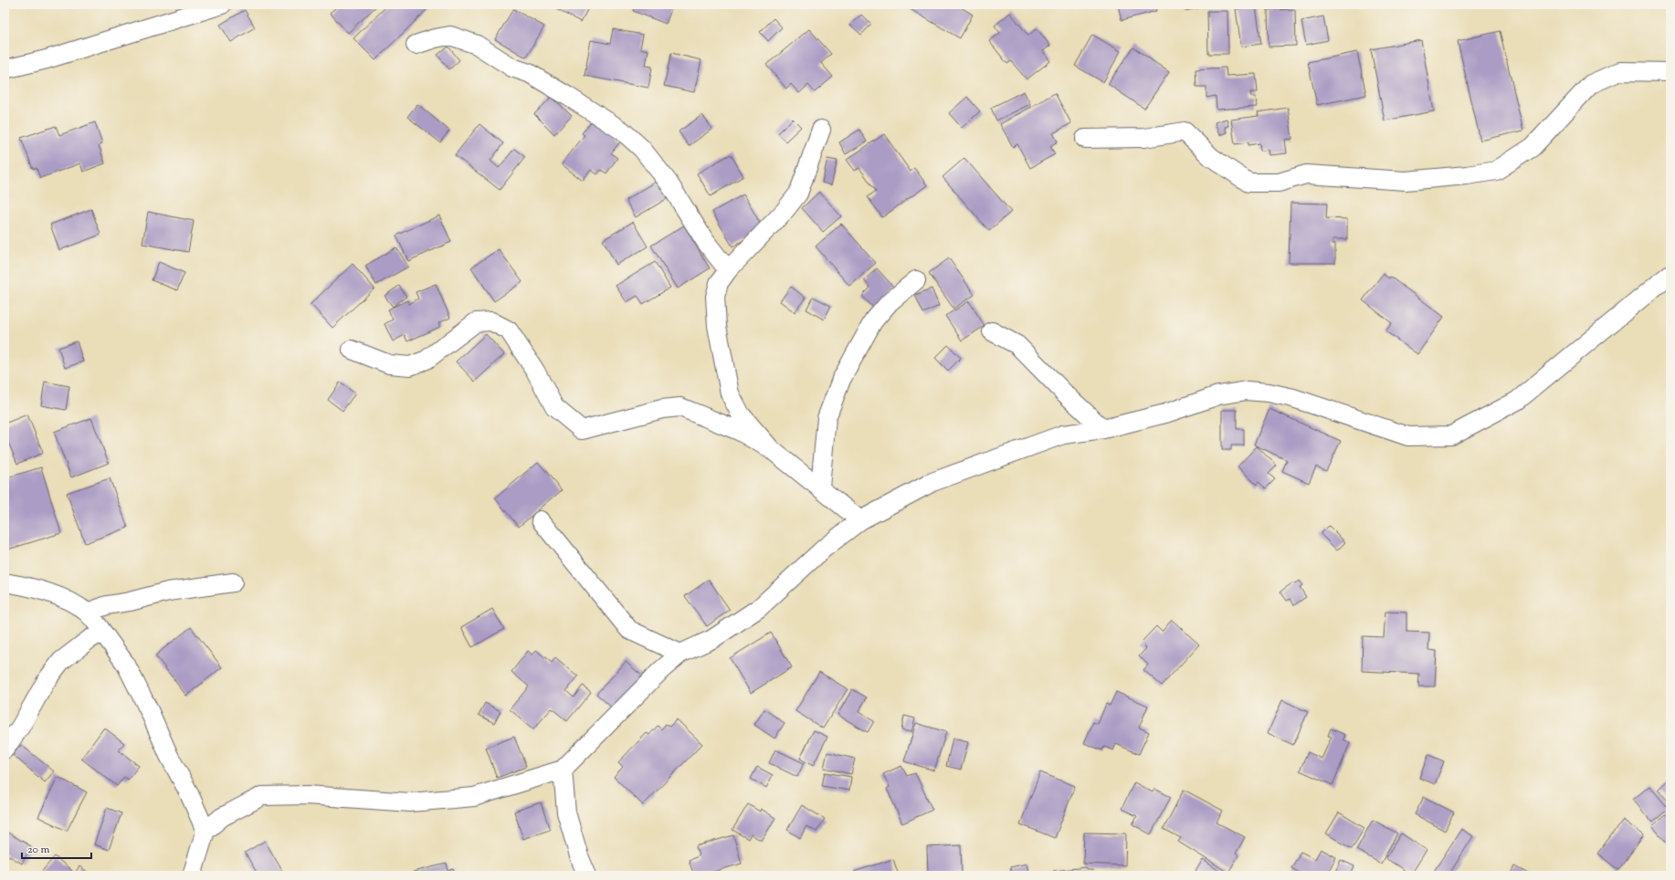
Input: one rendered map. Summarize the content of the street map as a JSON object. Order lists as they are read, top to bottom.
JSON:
{
  "scale_bar": "20 m"
}
